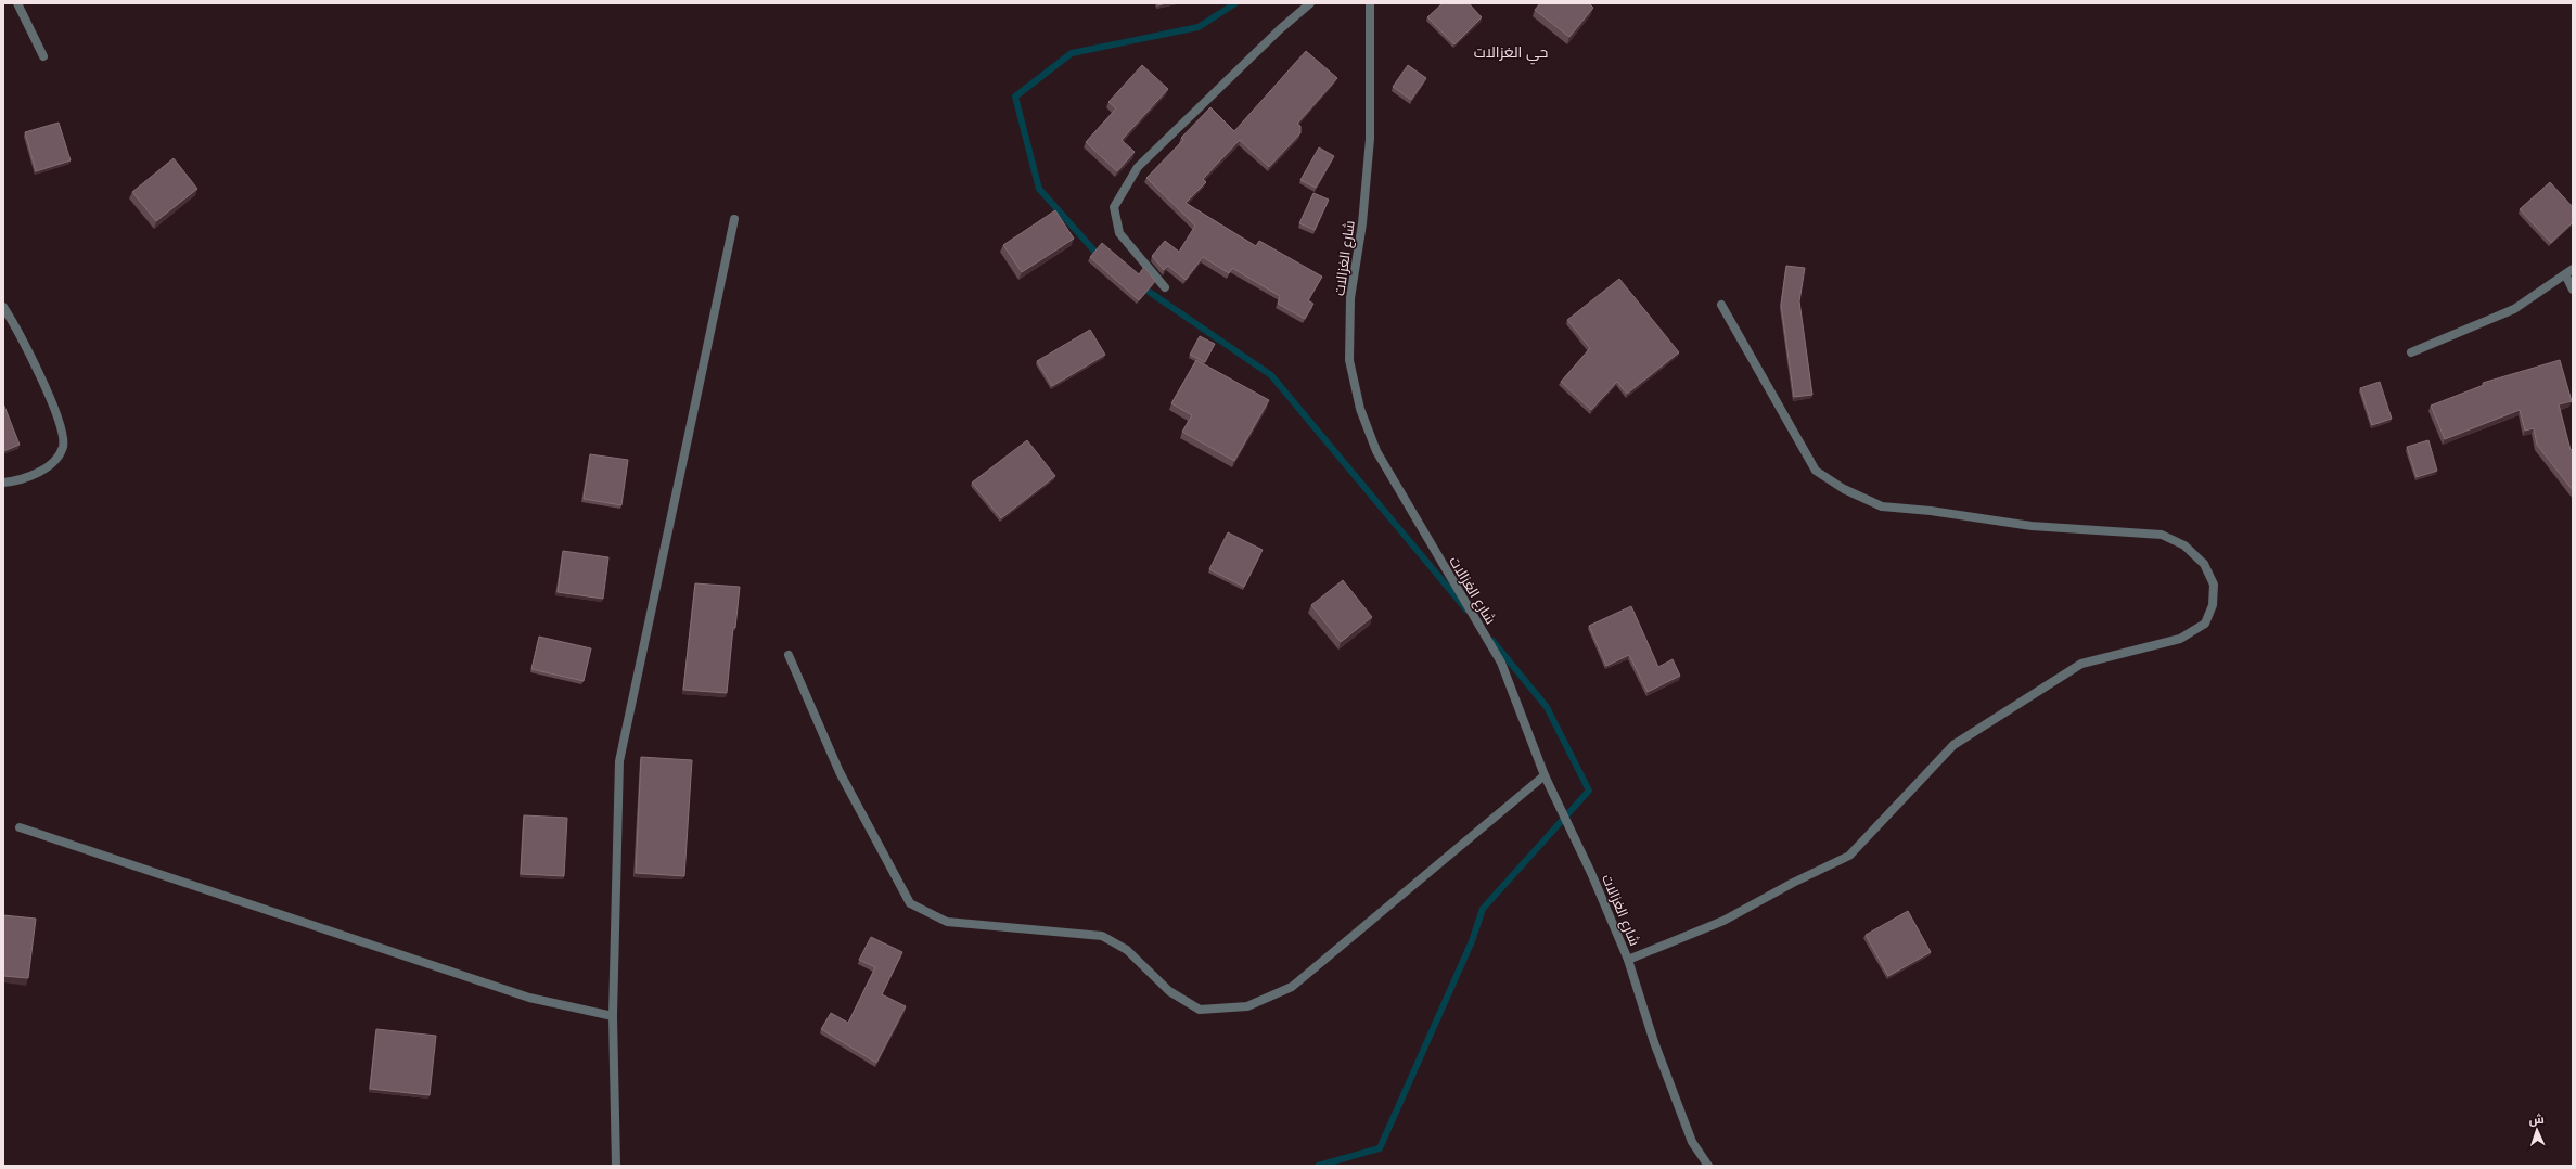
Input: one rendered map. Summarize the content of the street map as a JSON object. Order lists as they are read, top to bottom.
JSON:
{
  "streets": {
    "street": ["شارع الغزالات"]
  },
  "districts": ["حي الغزالات"],
  "north": "top"
}
